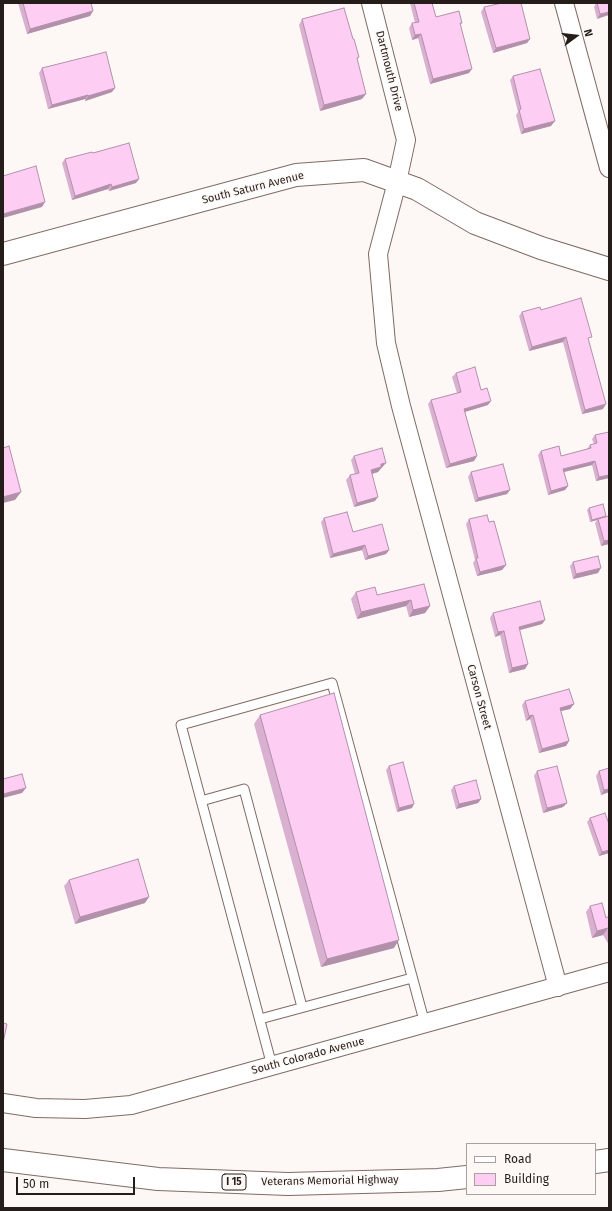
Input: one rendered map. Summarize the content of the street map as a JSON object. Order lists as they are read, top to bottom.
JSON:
{
  "streets": {
    "main road": ["South Saturn Avenue", "Veterans Memorial Highway", "I 15"],
    "street": ["Dartmouth Drive", "Carson Street", "South Colorado Avenue"]
  },
  "crossings": [
    ["Dartmouth Drive", "Carson Street"],
    ["South Saturn Avenue", "Carson Street"],
    ["Carson Street", "South Colorado Avenue"]
  ],
  "legend": ["Road", "Building"],
  "scale_bar": "50 m",
  "north": "right"
}
